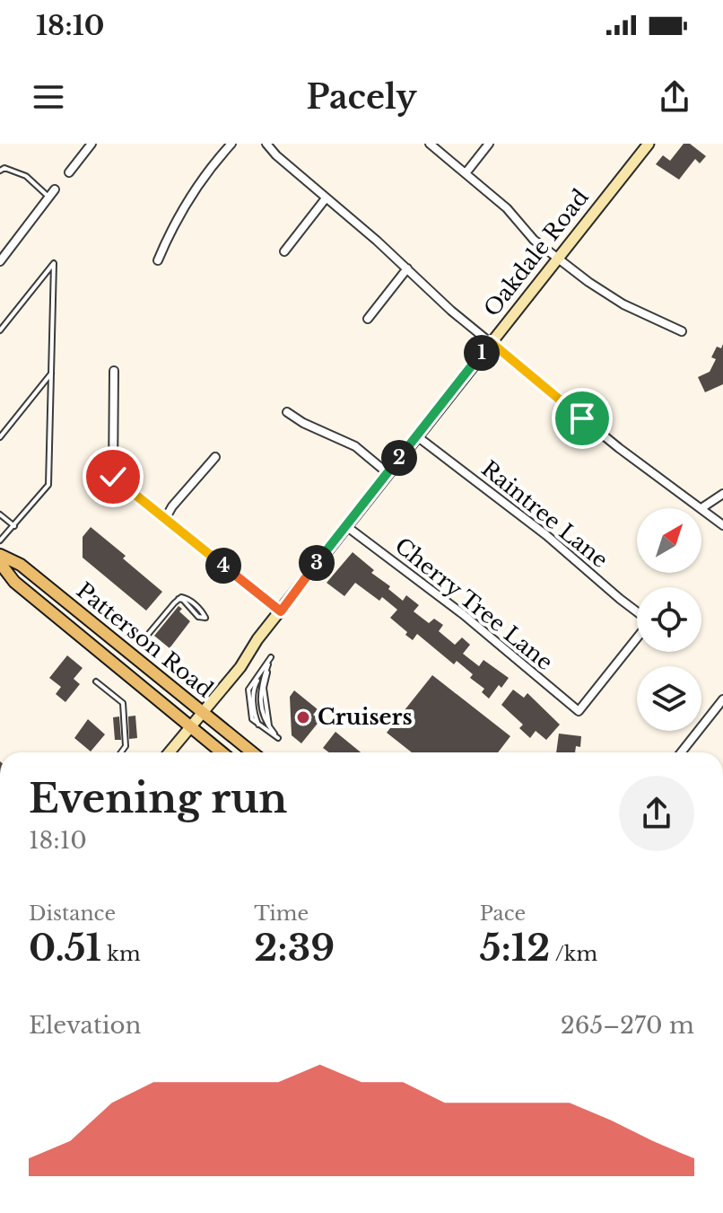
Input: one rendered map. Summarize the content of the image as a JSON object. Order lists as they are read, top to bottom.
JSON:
{
  "streets": {
    "main road": ["Patterson Road"],
    "street": ["Oakdale Road", "Raintree Lane", "Cherry Tree Lane"]
  },
  "crossings": [
    ["Oakdale Road", "Raintree Lane"],
    ["Oakdale Road", "Cherry Tree Lane"],
    ["Oakdale Road", "Patterson Road"]
  ],
  "places": ["Cruisers"],
  "north": "top right",
  "page": {
    "status": "18:10",
    "header": "Pacely",
    "pins": [
      "1",
      "2",
      "3",
      "4"
    ],
    "heading": ["Evening run", "18:10"],
    "stats": [
      ["Distance", "0.51 km"],
      ["Time", "2:39"],
      ["Pace", "5:12 /km"]
    ],
    "chart": ["Elevation", "265–270 m"]
  }
}
